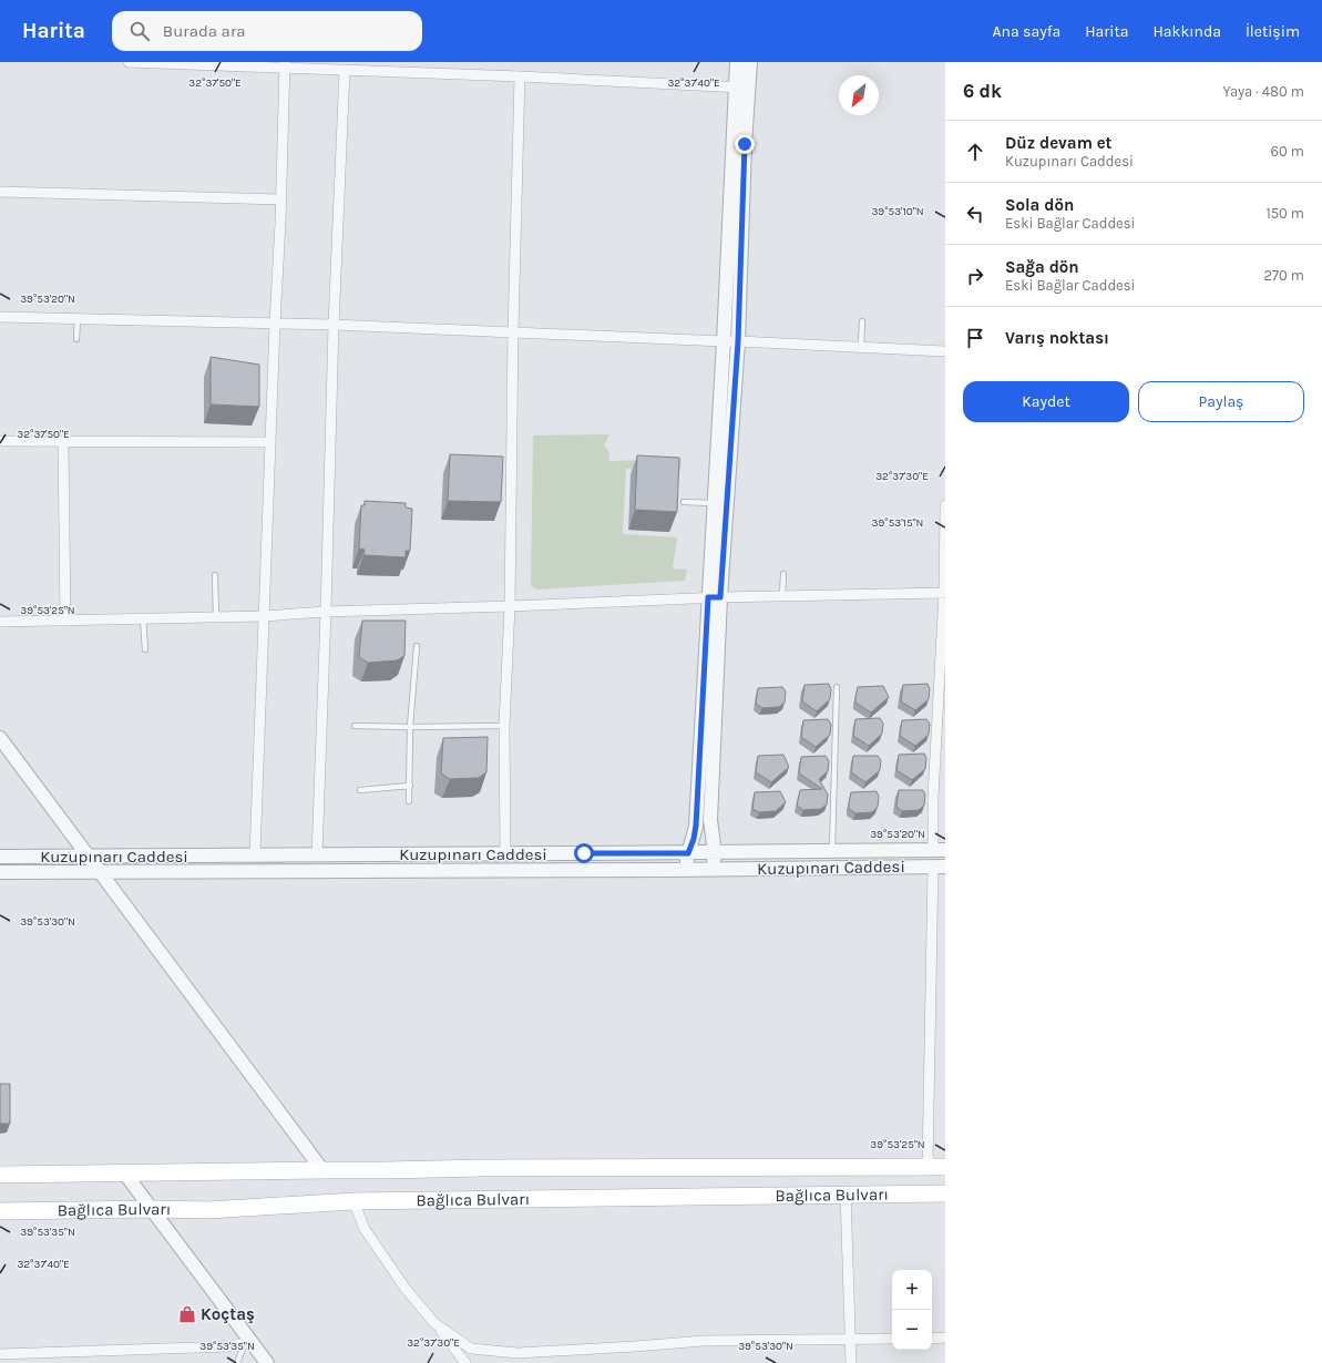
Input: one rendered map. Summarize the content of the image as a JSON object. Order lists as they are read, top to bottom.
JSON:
{
  "streets": {
    "main road": ["Bağlıca Bulvarı"],
    "street": ["Kuzupınarı Caddesi"]
  },
  "places": {
    "shop": ["Koçtaş"]
  },
  "north": "bottom left",
  "page": {
    "header": "Harita",
    "search": "Burada ara",
    "nav": [
      "Ana sayfa",
      "Harita",
      "Hakkında",
      "İletişim"
    ],
    "heading": ["6 dk", "Yaya · 480 m"],
    "list": [
      ["Düz devam et", "Kuzupınarı Caddesi", "60 m"],
      ["Sola dön", "Eski Bağlar Caddesi", "150 m"],
      ["Sağa dön", "Eski Bağlar Caddesi", "270 m"],
      "Varış noktası"
    ],
    "buttons": ["Kaydet", "Paylaş"],
    "map_buttons": ["+", "−"]
  },
  "coordinates": [
    "32°37'50\"E",
    "32°37'40\"E",
    "39°53'10\"N",
    "39°53'20\"N",
    "32°37'30\"E",
    "39°53'15\"N",
    "39°53'25\"N",
    "39°53'30\"N",
    "39°53'35\"N"
  ]
}
